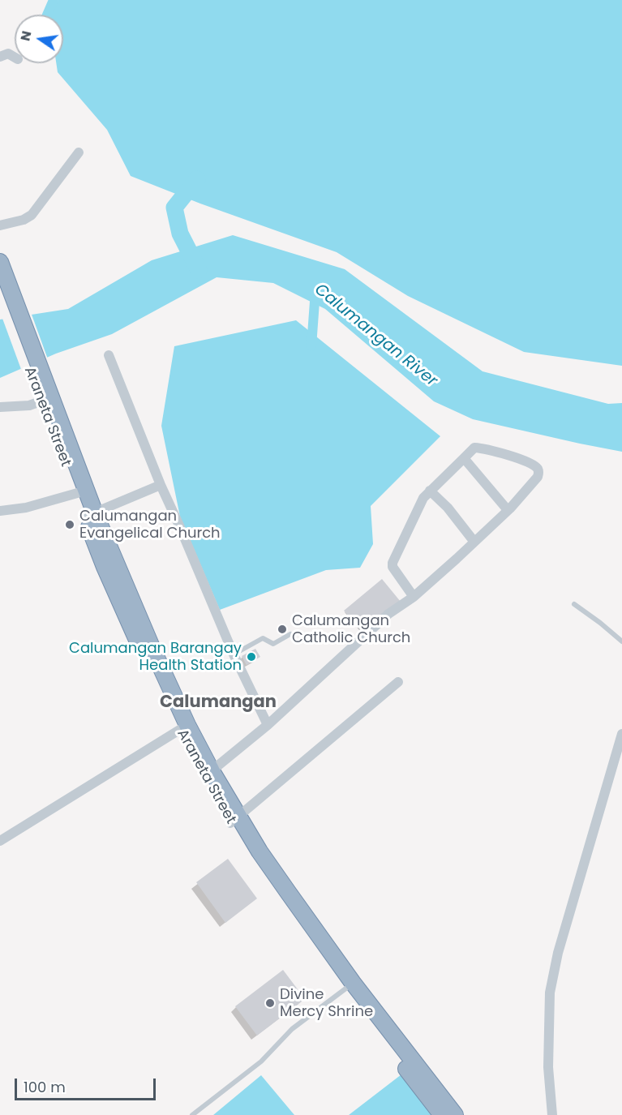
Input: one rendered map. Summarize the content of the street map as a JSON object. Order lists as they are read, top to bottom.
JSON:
{
  "streets": {
    "highway": ["Araneta Street"]
  },
  "districts": ["Calumangan"],
  "water": ["Calumangan River"],
  "places": [
    "Calumangan Evangelical Church",
    "Calumangan Catholic Church",
    "Calumangan Barangay Health Station",
    "Divine Mercy Shrine"
  ],
  "scale_bar": "100 m",
  "north": "left"
}
